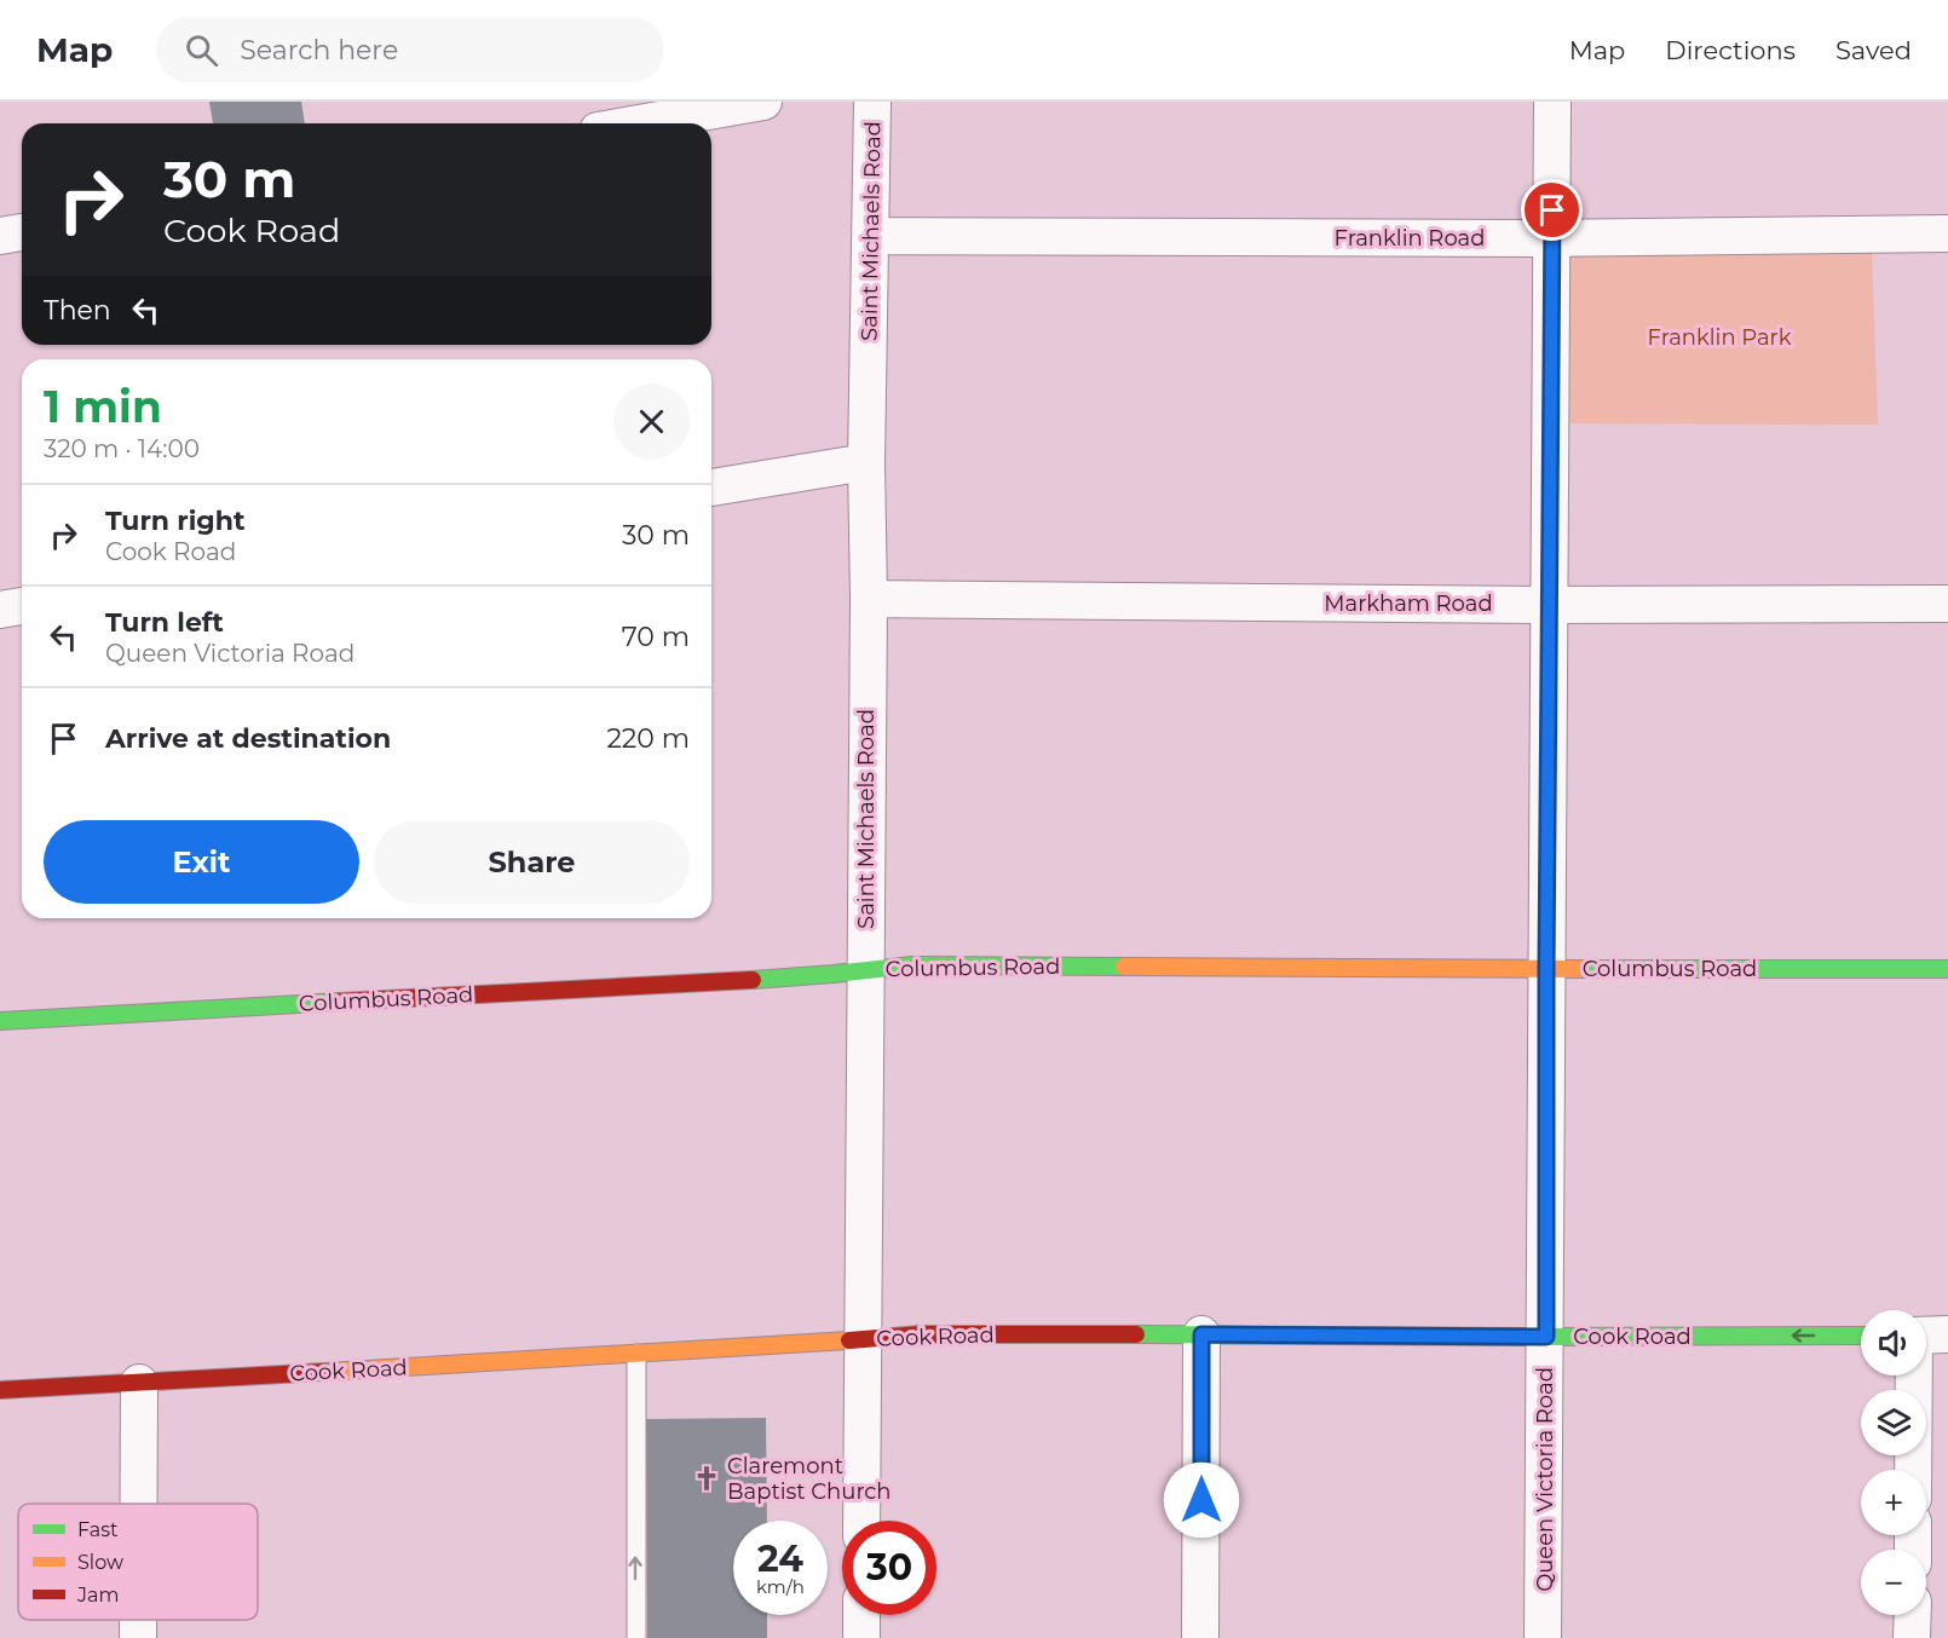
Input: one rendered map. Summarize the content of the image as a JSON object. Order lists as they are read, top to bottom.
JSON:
{
  "streets": {
    "street": [
      "Saint Michaels Road",
      "Franklin Road",
      "Markham Road",
      "Columbus Road",
      "Cook Road",
      "Queen Victoria Road"
    ]
  },
  "crossings": [
    ["Saint Michaels Road", "Franklin Road"],
    ["Saint Michaels Road", "Markham Road"],
    ["Saint Michaels Road", "Columbus Road"],
    ["Saint Michaels Road", "Cook Road"],
    ["Franklin Road", "Queen Victoria Road"],
    ["Markham Road", "Queen Victoria Road"],
    ["Columbus Road", "Queen Victoria Road"],
    ["Cook Road", "Queen Victoria Road"]
  ],
  "parks": ["Franklin Park"],
  "places": {
    "church": ["Claremont Baptist Church"]
  },
  "legend": ["Fast", "Slow", "Jam"],
  "page": {
    "header": "Map",
    "search": "Search here",
    "nav": ["Map", "Directions", "Saved"],
    "turn": ["30 m", "Cook Road"],
    "then": "Then",
    "heading": ["1 min", "320 m · 14:00"],
    "list": [
      {
        "name": "Turn right",
        "note": "Cook Road",
        "value": "30 m"
      },
      {
        "name": "Turn left",
        "note": "Queen Victoria Road",
        "value": "70 m"
      },
      {
        "name": "Arrive at destination",
        "value": "220 m"
      }
    ],
    "buttons": ["Exit", "Share"],
    "map_buttons": ["+", "−"],
    "speed": "24 km/h",
    "limit": "30"
  }
}
